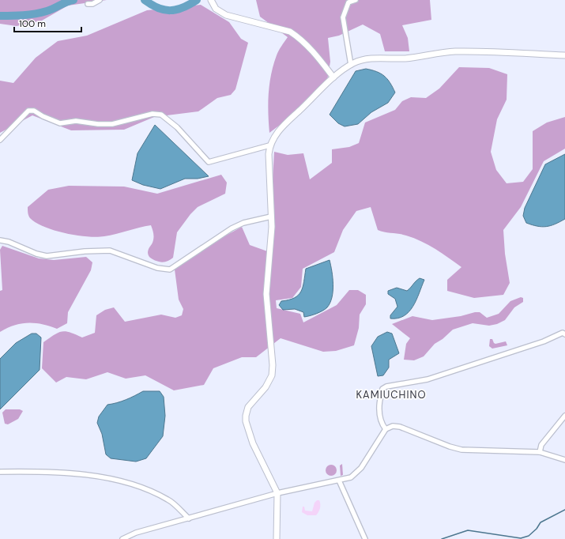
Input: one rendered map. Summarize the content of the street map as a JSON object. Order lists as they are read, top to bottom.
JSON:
{
  "districts": ["KAMIUCHINO"],
  "scale_bar": "100 m"
}
